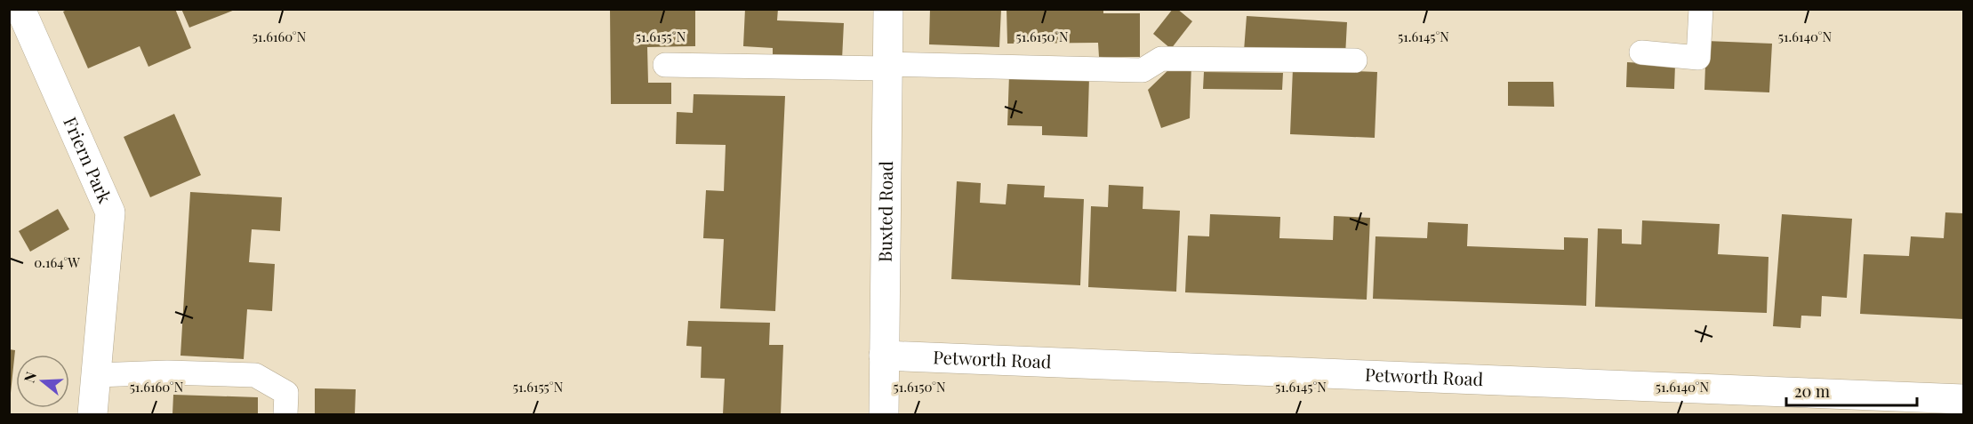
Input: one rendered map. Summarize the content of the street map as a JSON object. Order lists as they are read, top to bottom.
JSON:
{
  "streets": {
    "street": ["Friern Park", "Buxted Road", "Petworth Road"]
  },
  "crossings": [
    ["Buxted Road", "Petworth Road"]
  ],
  "scale_bar": "20 m",
  "north": "left",
  "coordinates": [
    "51.6160°N",
    "51.6155°N",
    "51.6150°N",
    "51.6145°N",
    "51.6140°N",
    "0.164°W"
  ]
}
